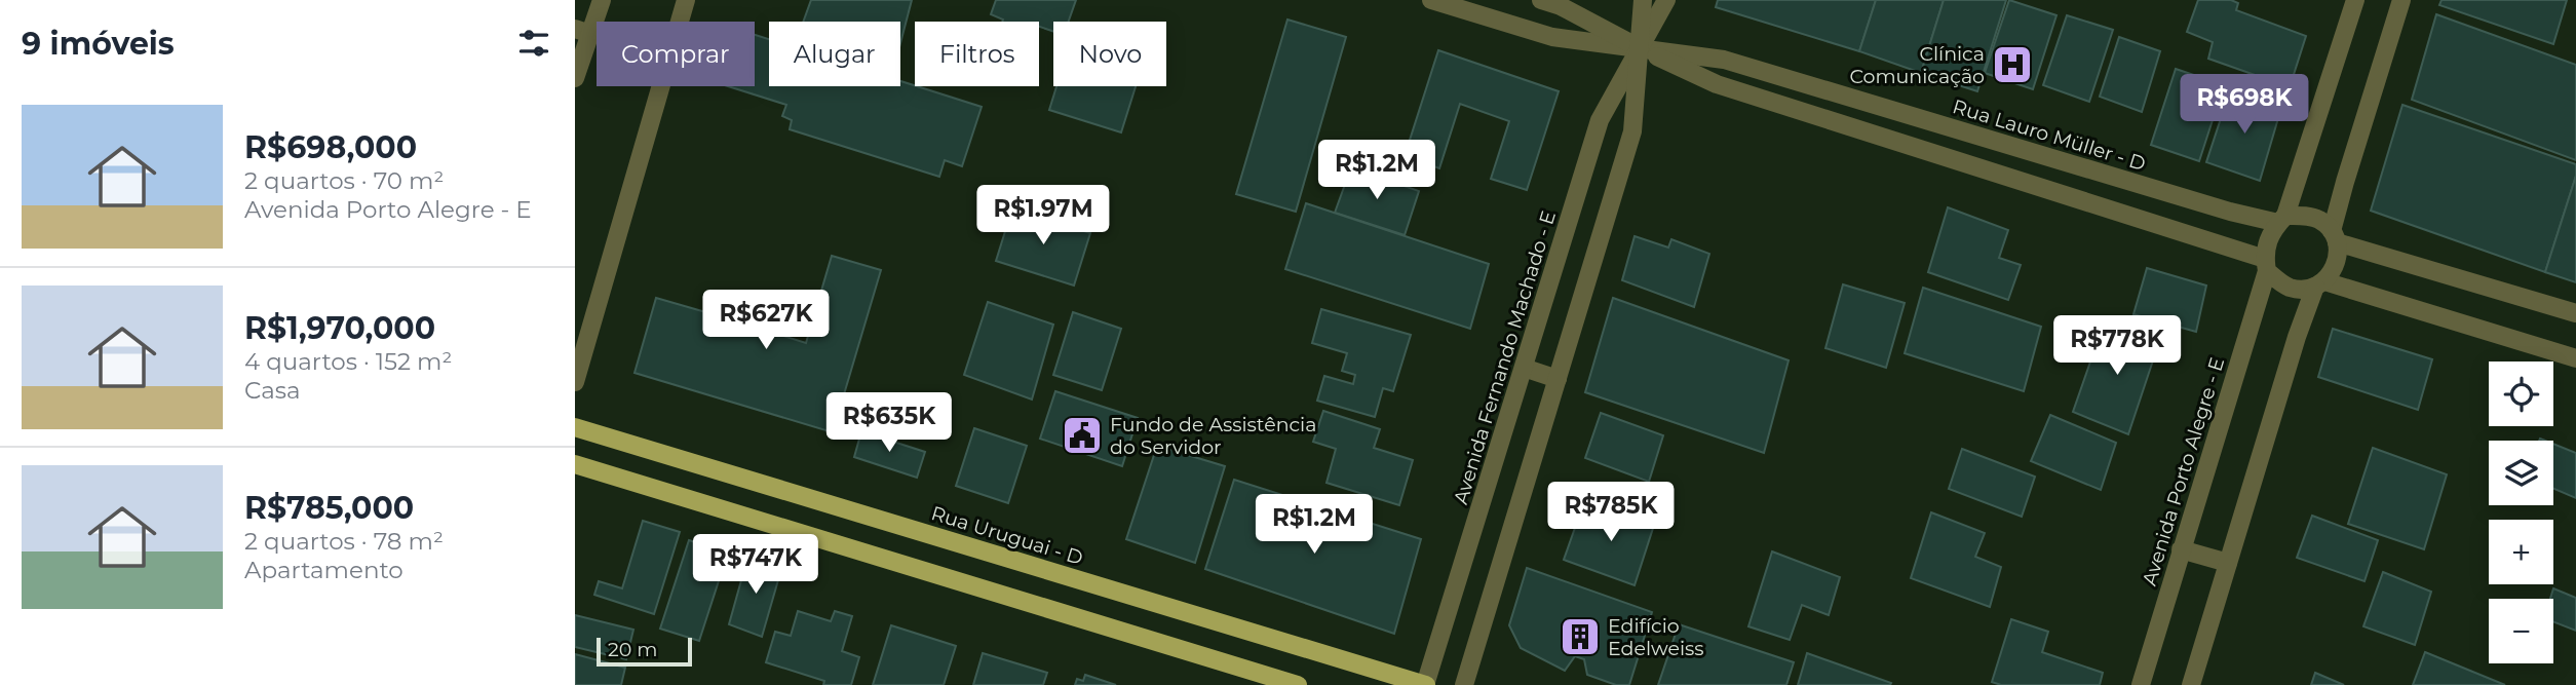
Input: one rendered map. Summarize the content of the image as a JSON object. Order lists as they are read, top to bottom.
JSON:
{
  "streets": {
    "main road": ["Rua Uruguai - D"],
    "street": ["Rua Lauro Müller - D", "Avenida Fernando Machado - E", "Avenida Porto Alegre - E"]
  },
  "crossings": [
    ["Rua Lauro Müller - D", "Avenida Fernando Machado - E"],
    ["Rua Lauro Müller - D", "Avenida Porto Alegre - E"],
    ["Avenida Fernando Machado - E", "Rua Uruguai - D"]
  ],
  "places": {
    "hospital": ["Clínica Comunicação"],
    "public building": ["Fundo de Assistência do Servidor"],
    "building": ["Edifício Edelweiss"]
  },
  "scale_bar": "20 m",
  "page": {
    "heading": "9 imóveis",
    "chip": [
      "Comprar",
      "Alugar",
      "Filtros",
      "Novo"
    ],
    "price": [
      "R$698K",
      "R$1.2M",
      "R$1.97M",
      "R$627K",
      "R$778K",
      "R$635K",
      "R$785K",
      "R$1.2M",
      "R$747K"
    ],
    "list": [
      {
        "name": "R$698,000",
        "note": "2 quartos · 70 m² · Avenida Porto Alegre - E"
      },
      {
        "name": "R$1,970,000",
        "note": "4 quartos · 152 m² · Casa"
      },
      {
        "name": "R$785,000",
        "note": "2 quartos · 78 m² · Apartamento"
      }
    ],
    "map_buttons": ["+", "−"],
    "scale": "20 m"
  }
}
